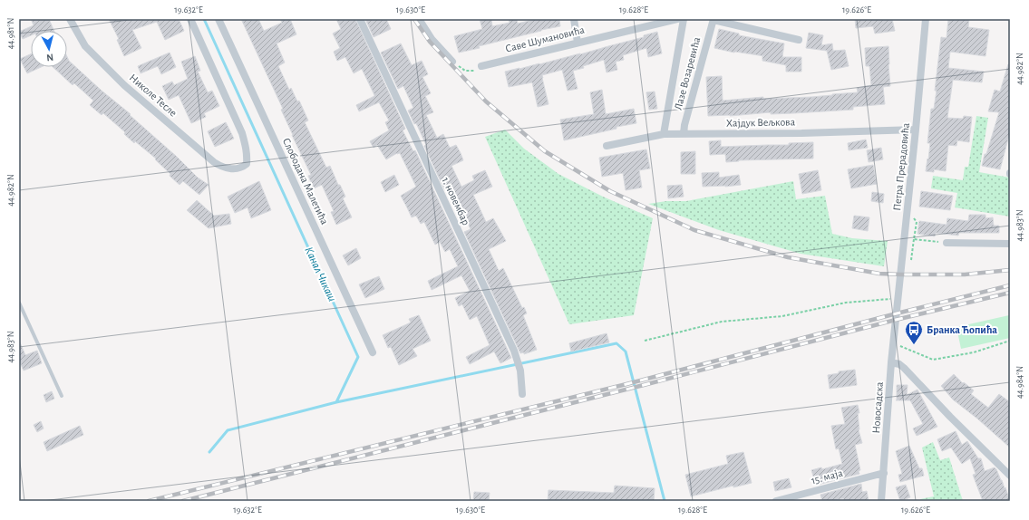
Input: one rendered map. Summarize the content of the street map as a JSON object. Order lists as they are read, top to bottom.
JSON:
{
  "streets": {
    "street": [
      "Саве Шумановића",
      "Лазе Возаревића",
      "Николе Тесле",
      "Хајдук Вељкова",
      "Петра Прерадовића",
      "Слободана Малетића",
      "1. новембар",
      "Новосадска",
      "15. маја"
    ]
  },
  "crossings": [
    ["Лазе Возаревића", "Хајдук Вељкова"],
    ["Хајдук Вељкова", "Петра Прерадовића"],
    ["Петра Прерадовића", "Новосадска"],
    ["Новосадска", "15. маја"]
  ],
  "water": ["Канал Чикаш"],
  "places": {
    "bus stop": ["Бранка Ћопића"]
  },
  "north": "bottom",
  "coordinates": [
    "19.632°E",
    "19.630°E",
    "19.628°E",
    "19.626°E",
    "44.981°N",
    "44.982°N",
    "44.983°N",
    "44.984°N"
  ]
}
